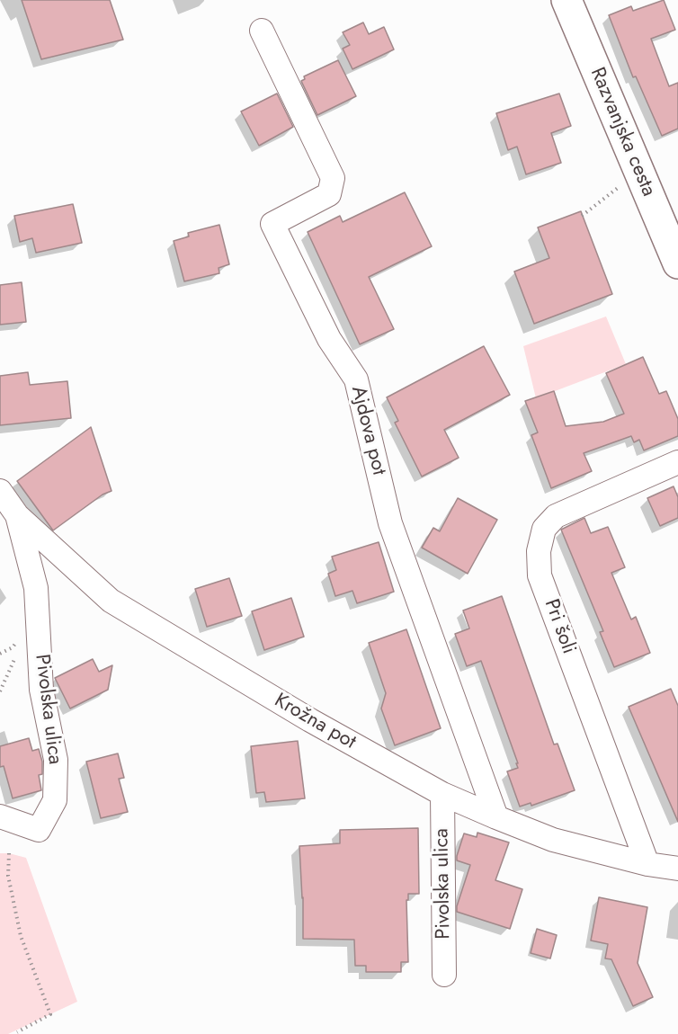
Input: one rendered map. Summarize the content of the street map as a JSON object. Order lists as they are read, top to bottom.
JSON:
{
  "streets": {
    "street": [
      "Razvanjska cesta",
      "Ajdova pot",
      "Pri šoli",
      "Pivolska ulica",
      "Krožna pot"
    ]
  },
  "crossings": [
    ["Ajdova pot", "Krožna pot"],
    ["Pri šoli", "Krožna pot"],
    ["Pivolska ulica", "Krožna pot"]
  ]
}
